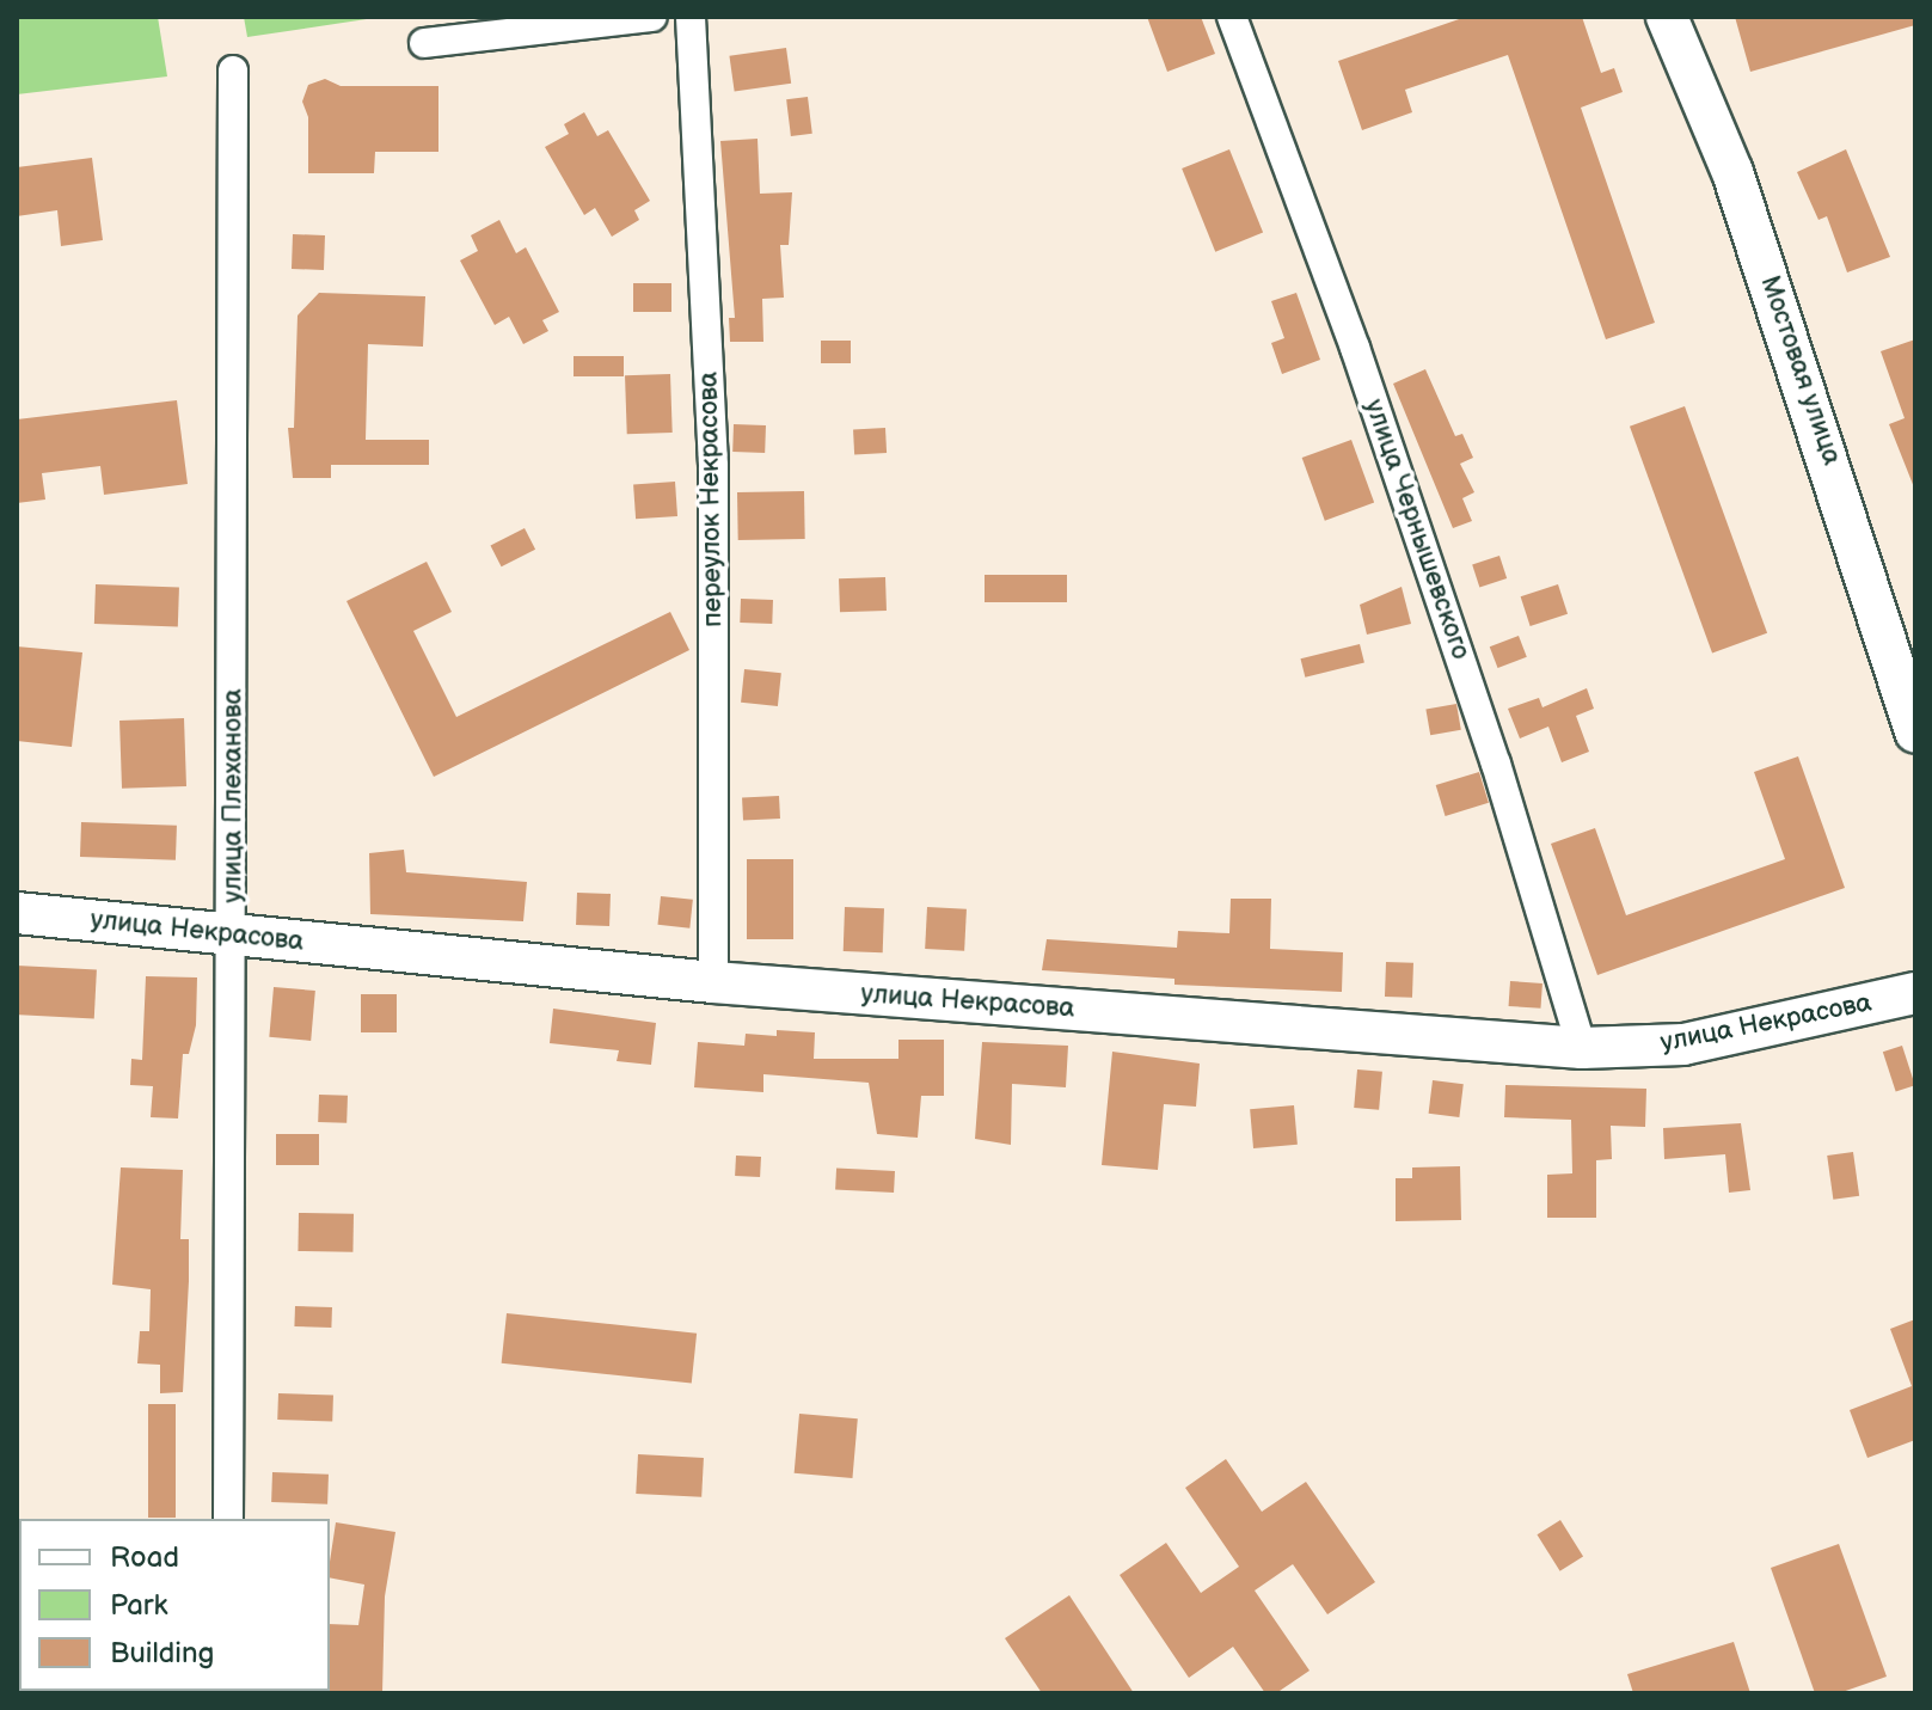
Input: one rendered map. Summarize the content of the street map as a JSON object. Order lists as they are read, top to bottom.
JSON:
{
  "streets": {
    "street": [
      "Мостовая улица",
      "переулок Некрасова",
      "улица Чернышевского",
      "улица Плеханова",
      "улица Некрасова"
    ]
  },
  "crossings": [
    ["переулок Некрасова", "улица Некрасова"],
    ["улица Чернышевского", "улица Некрасова"],
    ["улица Плеханова", "улица Некрасова"]
  ],
  "legend": ["Road", "Park", "Building"]
}
